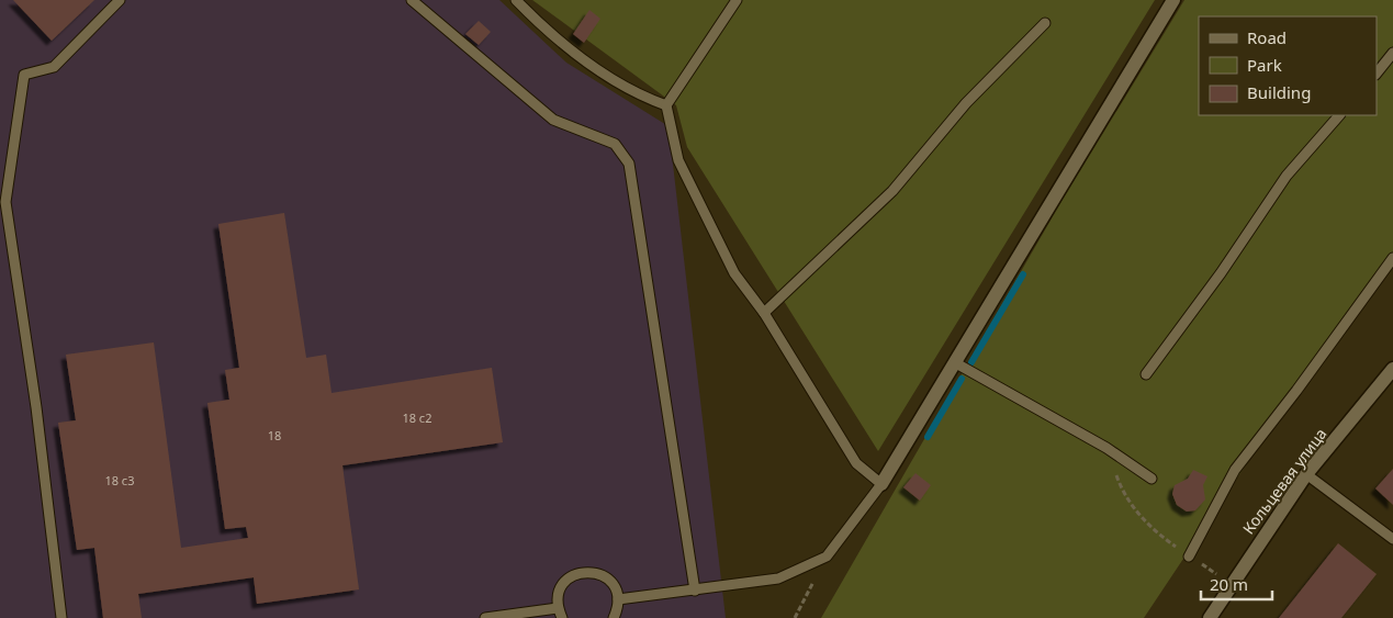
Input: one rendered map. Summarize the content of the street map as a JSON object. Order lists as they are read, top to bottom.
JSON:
{
  "streets": {
    "street": ["Кольцевая улица"]
  },
  "house_numbers": ["18 с2", "18", "18 с3"],
  "legend": ["Road", "Park", "Building"],
  "scale_bar": "20 m"
}
